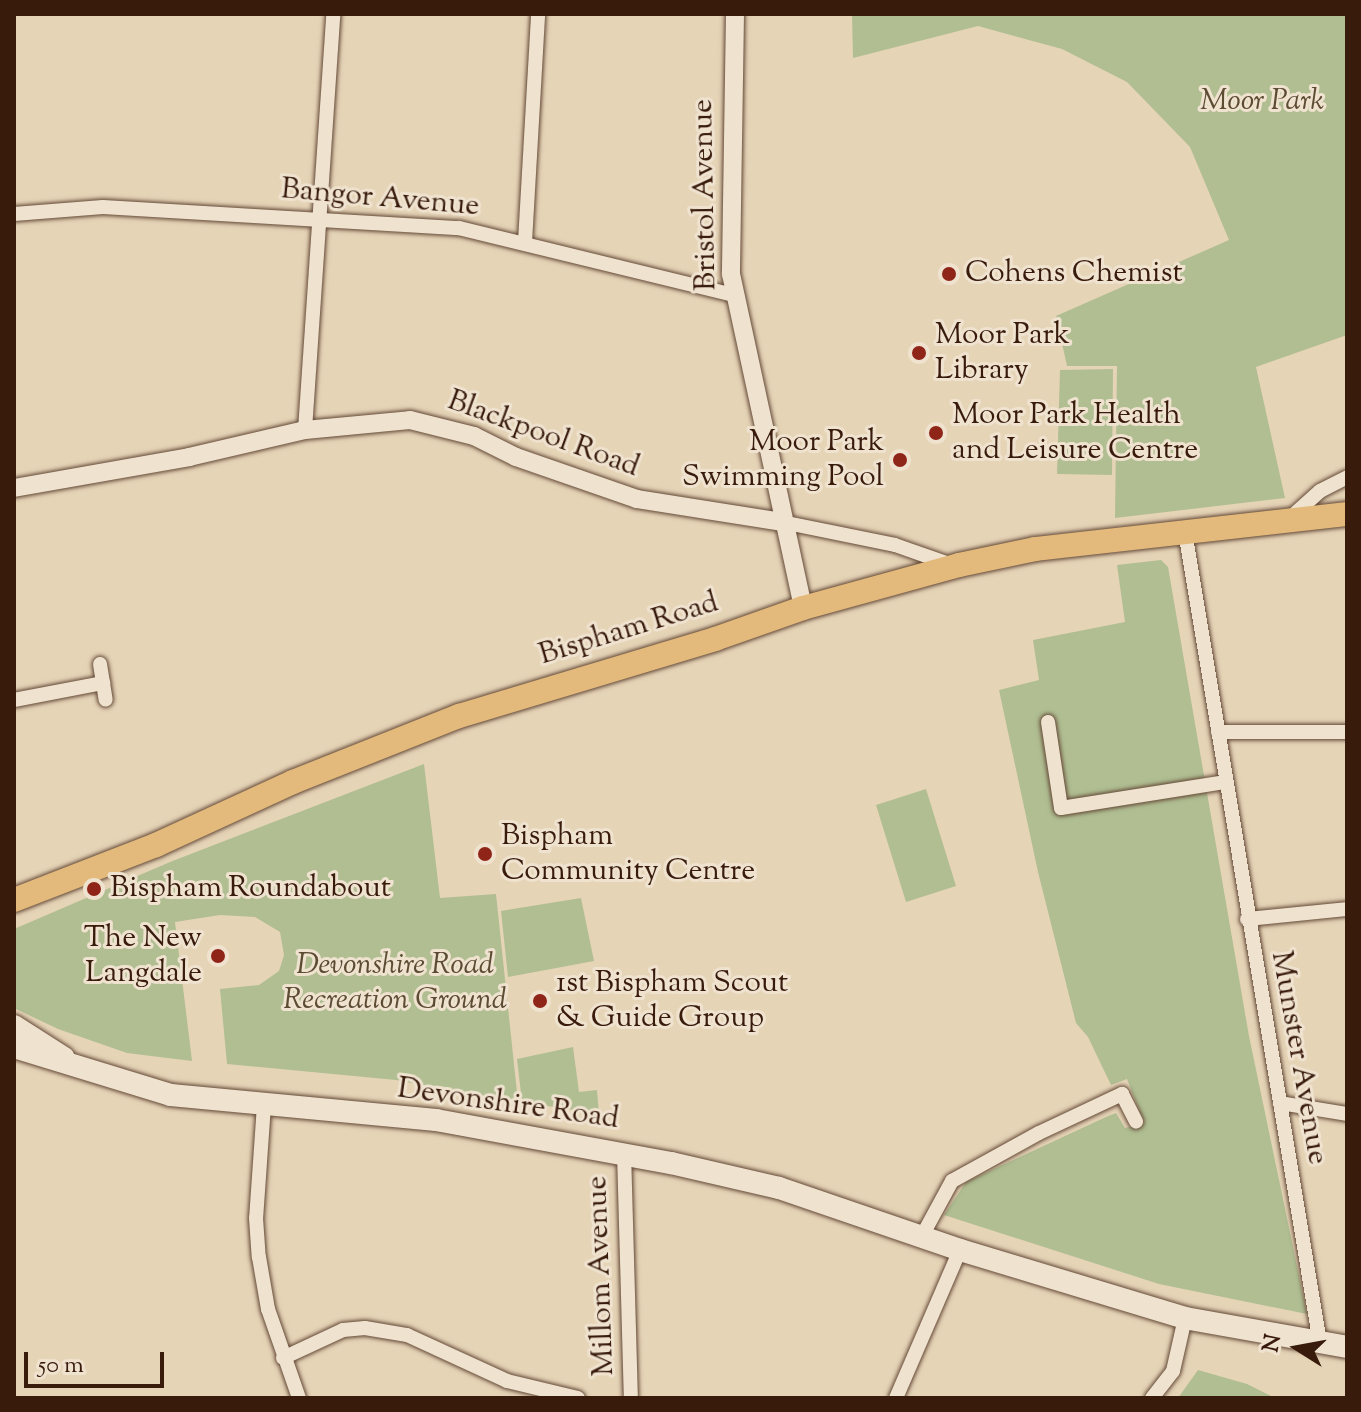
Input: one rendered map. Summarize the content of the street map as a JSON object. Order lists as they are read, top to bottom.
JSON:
{
  "streets": {
    "main road": ["Bispham Road", "Devonshire Road"],
    "street": [
      "Bristol Avenue",
      "Bangor Avenue",
      "Blackpool Road",
      "Munster Avenue",
      "Millom Avenue"
    ]
  },
  "crossings": [
    ["Bristol Avenue", "Bangor Avenue"],
    ["Bristol Avenue", "Blackpool Road"],
    ["Bristol Avenue", "Bispham Road"],
    ["Blackpool Road", "Bispham Road"],
    ["Bispham Road", "Munster Avenue"],
    ["Munster Avenue", "Devonshire Road"],
    ["Devonshire Road", "Millom Avenue"]
  ],
  "parks": ["Moor Park", "Devonshire Road Recreation Ground"],
  "places": [
    "Cohens Chemist",
    "Moor Park Library",
    "Moor Park Health and Leisure Centre",
    "Moor Park Swimming Pool",
    "Bispham Community Centre",
    "Bispham Roundabout",
    "The New Langdale",
    "1st Bispham Scout & Guide Group"
  ],
  "scale_bar": "50 m",
  "north": "left"
}
